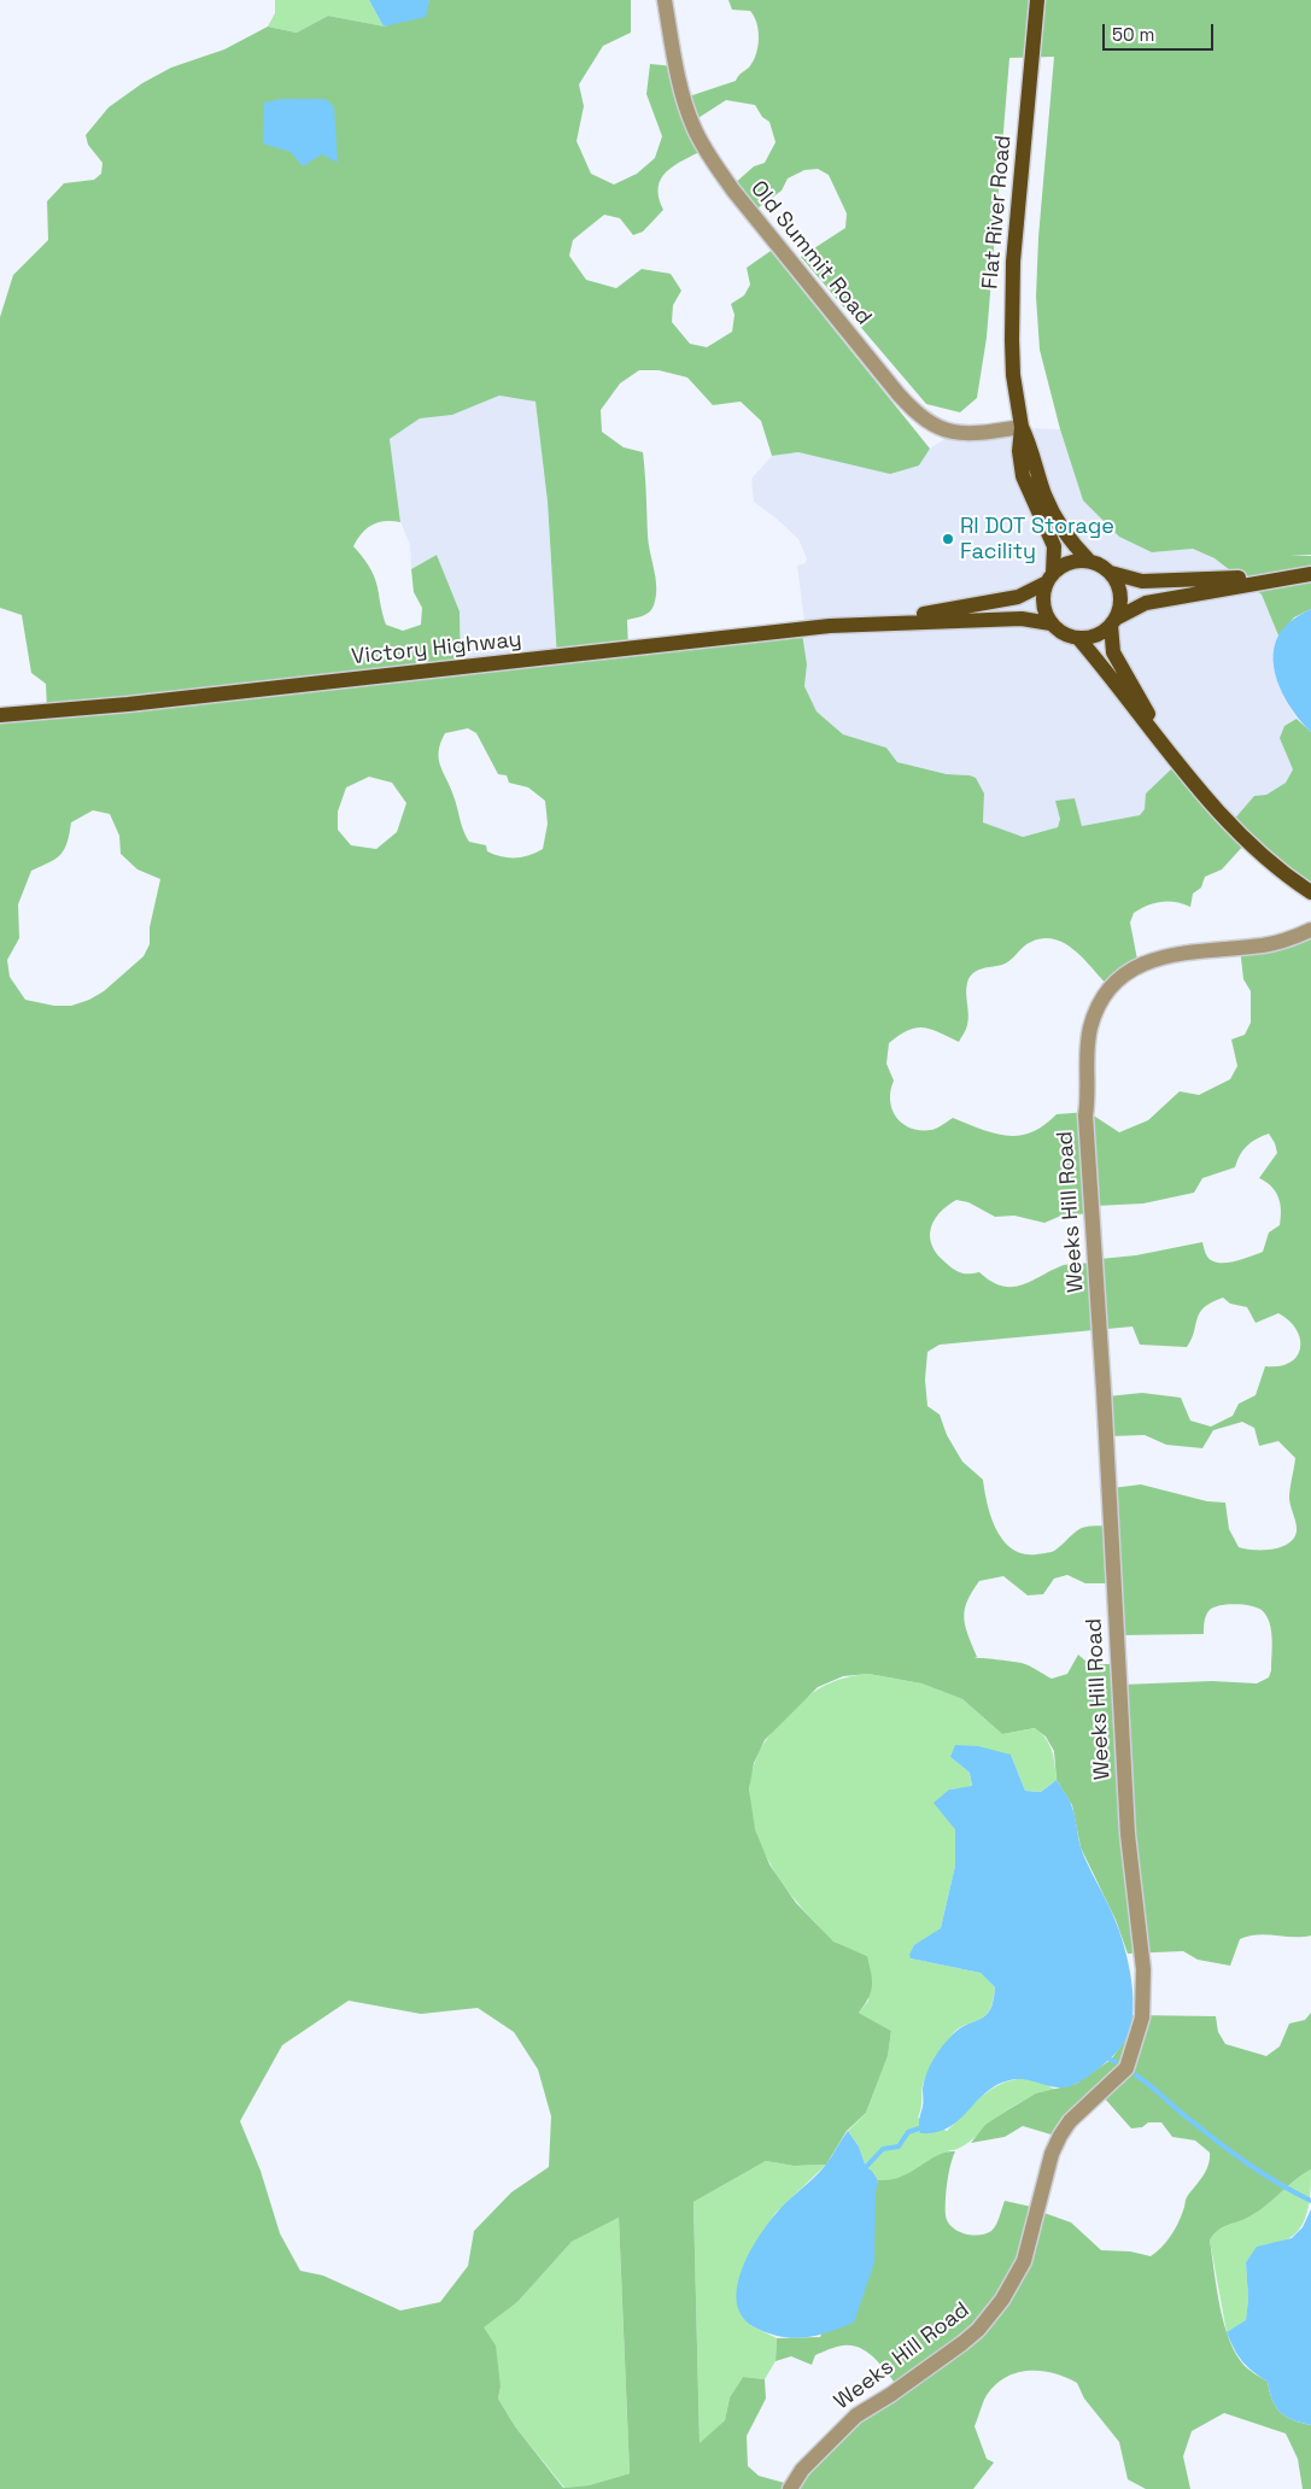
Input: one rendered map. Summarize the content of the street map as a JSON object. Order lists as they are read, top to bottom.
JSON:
{
  "streets": {
    "main road": ["Flat River Road", "Victory Highway"],
    "street": ["Old Summit Road", "Weeks Hill Road"]
  },
  "crossings": [
    ["Flat River Road", "Old Summit Road"],
    ["Flat River Road", "Victory Highway"]
  ],
  "places": ["RI DOT Storage Facility"],
  "scale_bar": "50 m"
}
